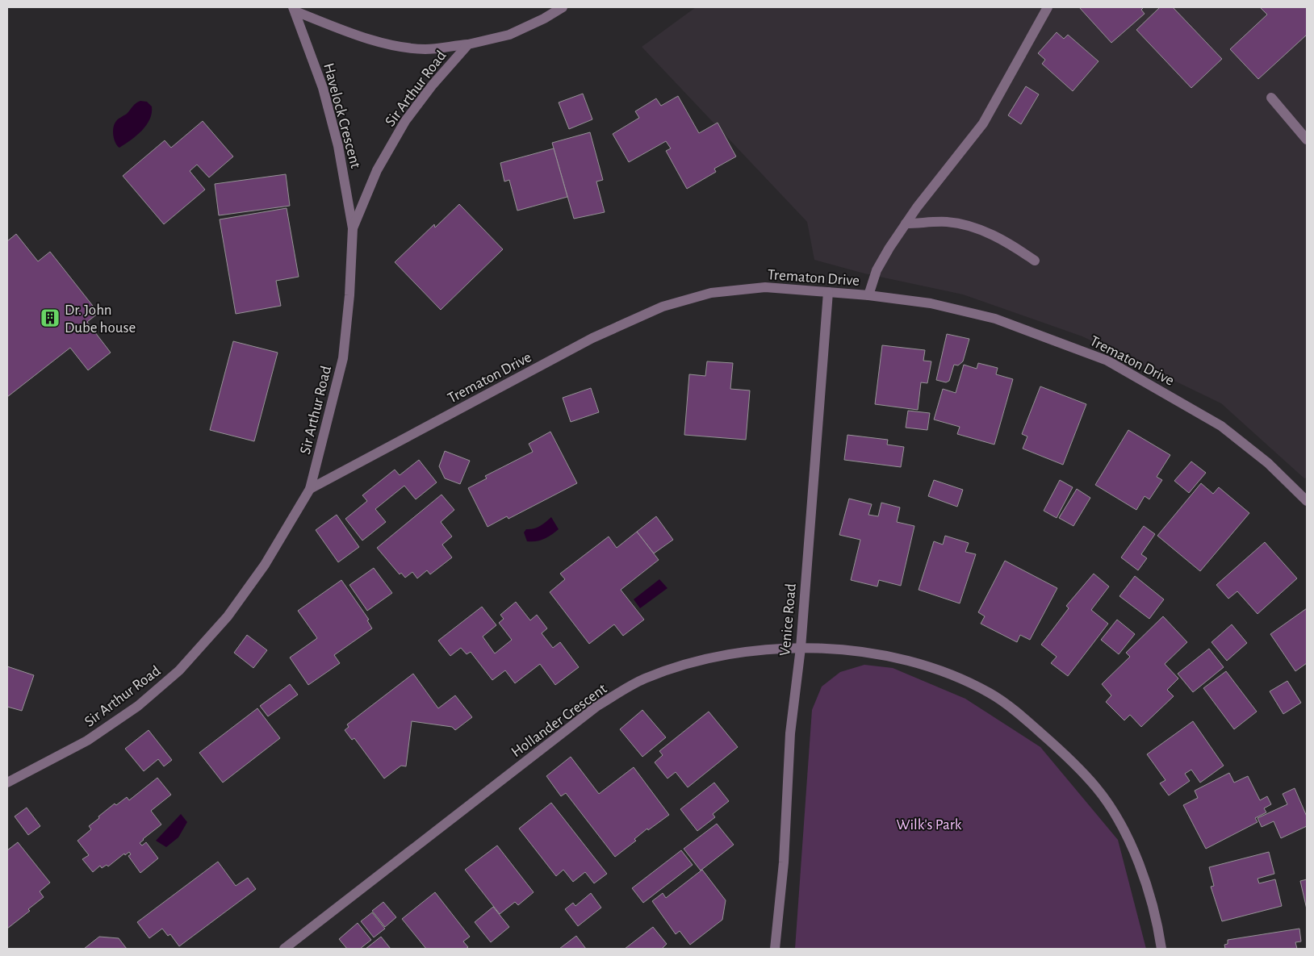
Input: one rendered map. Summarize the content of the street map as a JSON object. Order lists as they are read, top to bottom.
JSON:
{
  "streets": {
    "street": [
      "Sir Arthur Road",
      "Havelock Crescent",
      "Trematon Drive",
      "Venice Road",
      "Hollander Crescent"
    ]
  },
  "crossings": [
    ["Sir Arthur Road", "Havelock Crescent"],
    ["Sir Arthur Road", "Trematon Drive"],
    ["Trematon Drive", "Venice Road"],
    ["Venice Road", "Hollander Crescent"]
  ],
  "parks": ["Wilk's Park"],
  "places": {
    "building": ["Dr. John Dube house"]
  }
}
